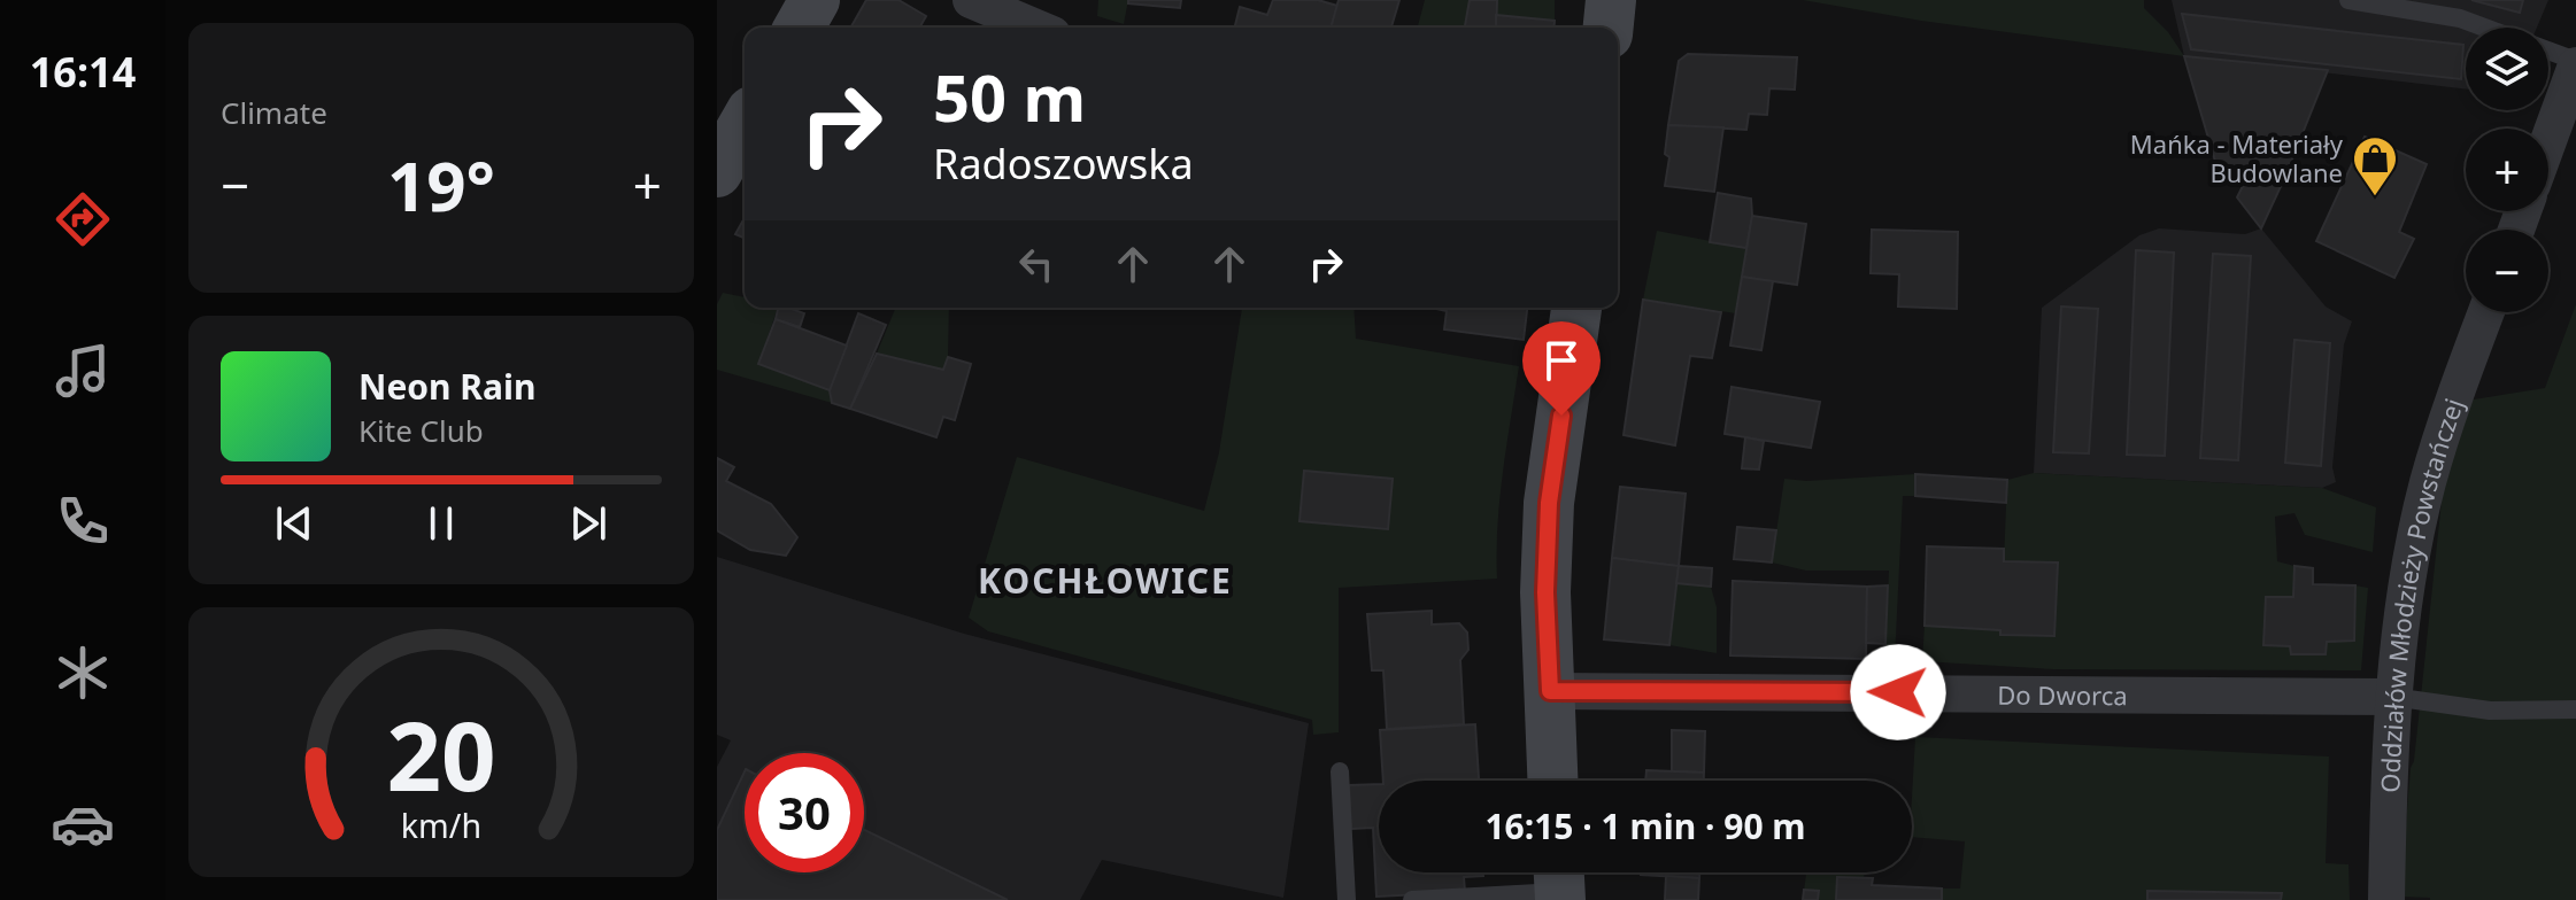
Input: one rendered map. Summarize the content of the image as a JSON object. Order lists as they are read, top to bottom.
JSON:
{
  "streets": {
    "street": ["Oddziałów Młodzieży Powstańczej", "Do Dworca"]
  },
  "crossings": [
    ["Oddziałów Młodzieży Powstańczej", "Do Dworca"]
  ],
  "districts": ["KOCHŁOWICE"],
  "places": {
    "shop": ["Mańka - Materiały Budowlane"]
  },
  "page": {
    "tabs": "16:14",
    "tile": "Climate",
    "map_buttons": ["+", "−"],
    "turn": ["50 m", "Radoszowska"],
    "heat": ["−", "19°", "+"],
    "song": ["Neon Rain", "Kite Club"],
    "limit": "30",
    "trip": "16:15 · 1 min · 90 m",
    "gauge": ["20", "km/h"]
  }
}
